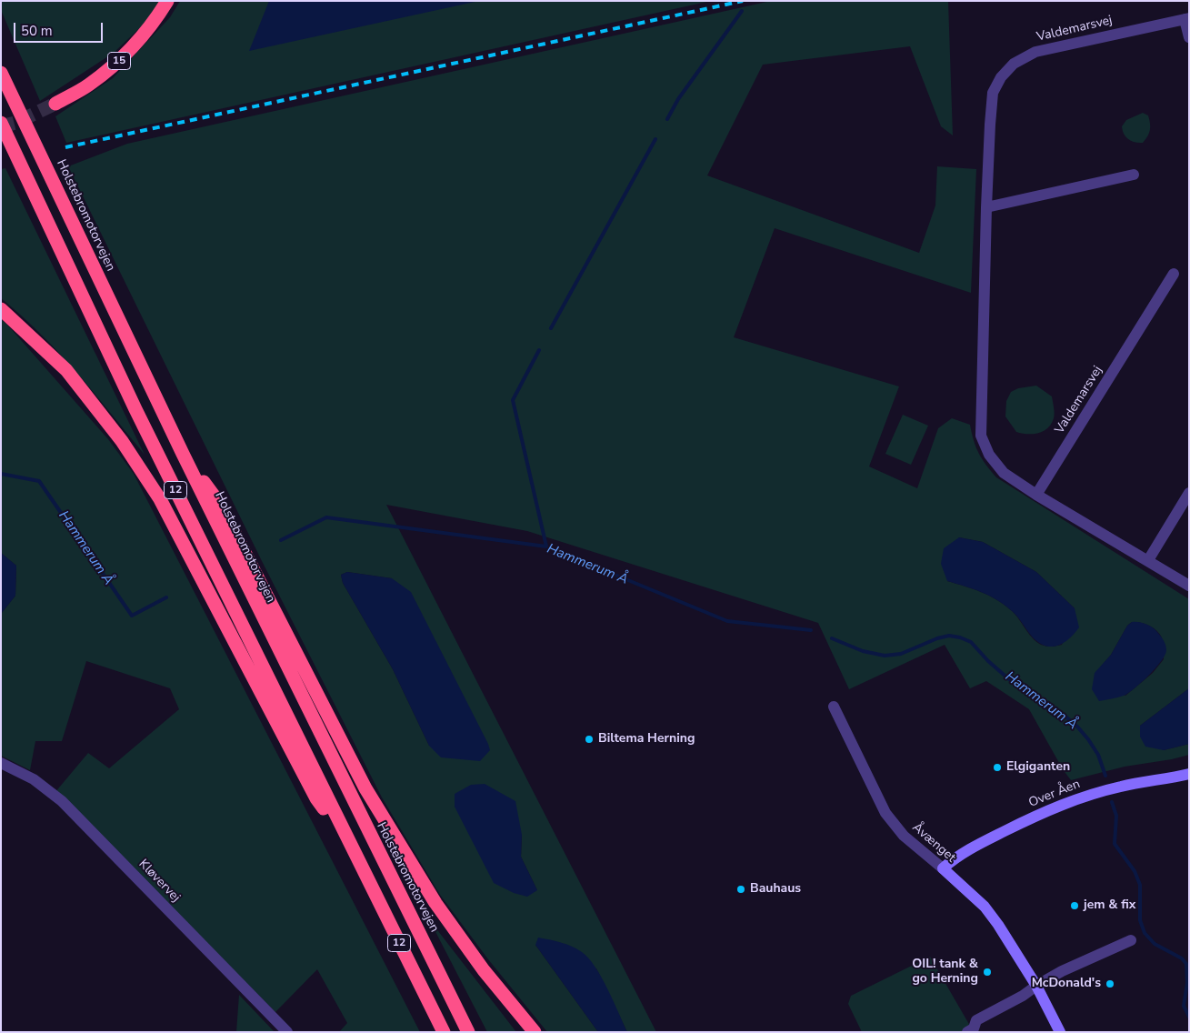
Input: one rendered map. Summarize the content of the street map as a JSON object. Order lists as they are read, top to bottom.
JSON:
{
  "streets": {
    "highway": ["15", "Holstebromotorvejen", "12"],
    "street": [
      "Valdemarsvej",
      "Over Åen",
      "Åvænget",
      "Kløvervej"
    ]
  },
  "crossings": [
    ["Over Åen", "Åvænget"]
  ],
  "water": ["Hammerum Å"],
  "places": [
    "Biltema Herning",
    "Elgiganten",
    "Bauhaus",
    "jem & fix",
    "OIL! tank & go Herning",
    "McDonald's"
  ],
  "scale_bar": "50 m"
}
